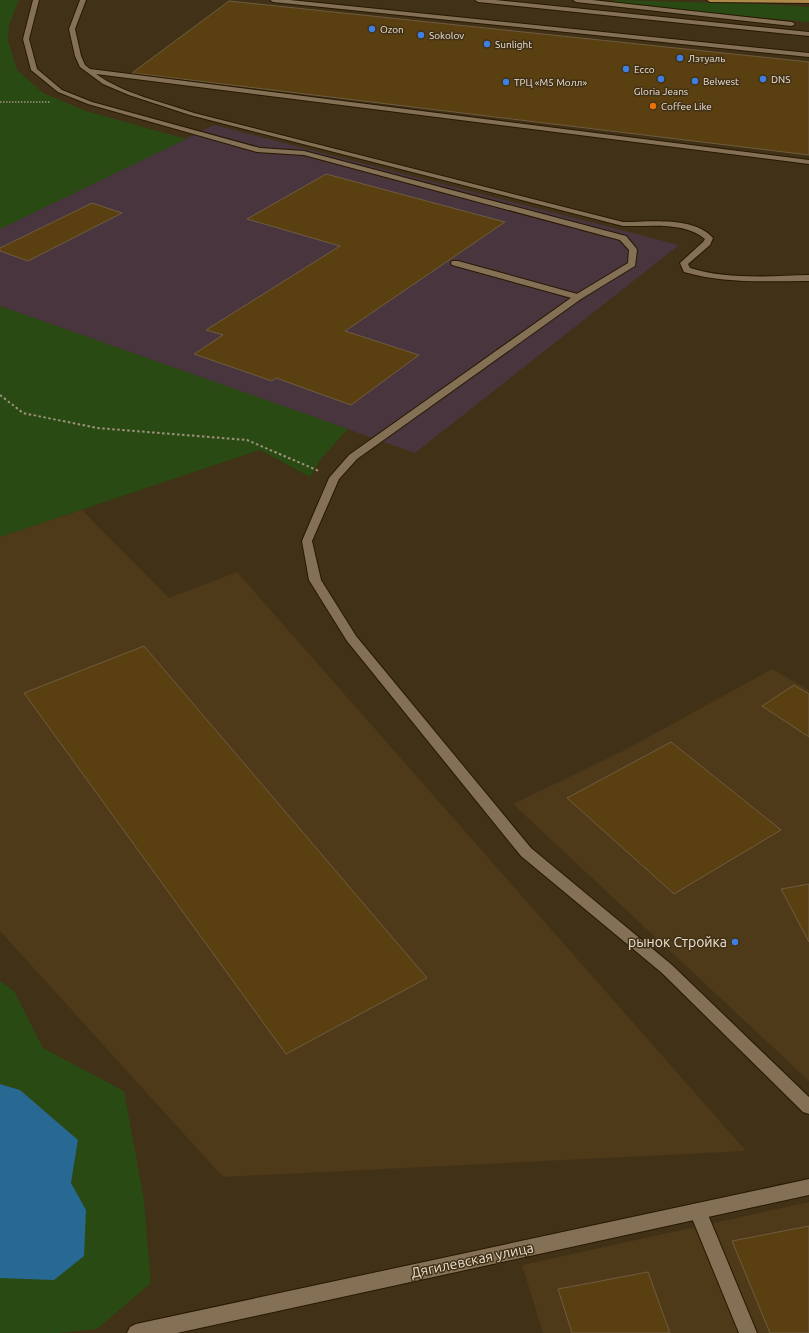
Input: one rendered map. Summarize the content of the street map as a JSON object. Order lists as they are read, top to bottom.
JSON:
{
  "streets": {
    "street": ["Дягилевская улица"]
  },
  "places": [
    "Ozon",
    "Sokolov",
    "Sunlight",
    "Лэтуаль",
    "Ecco",
    "Gloria Jeans",
    "DNS",
    "Belwest",
    "ТРЦ «М5 Молл»",
    "Coffee Like",
    "рынок Стройка"
  ]
}
